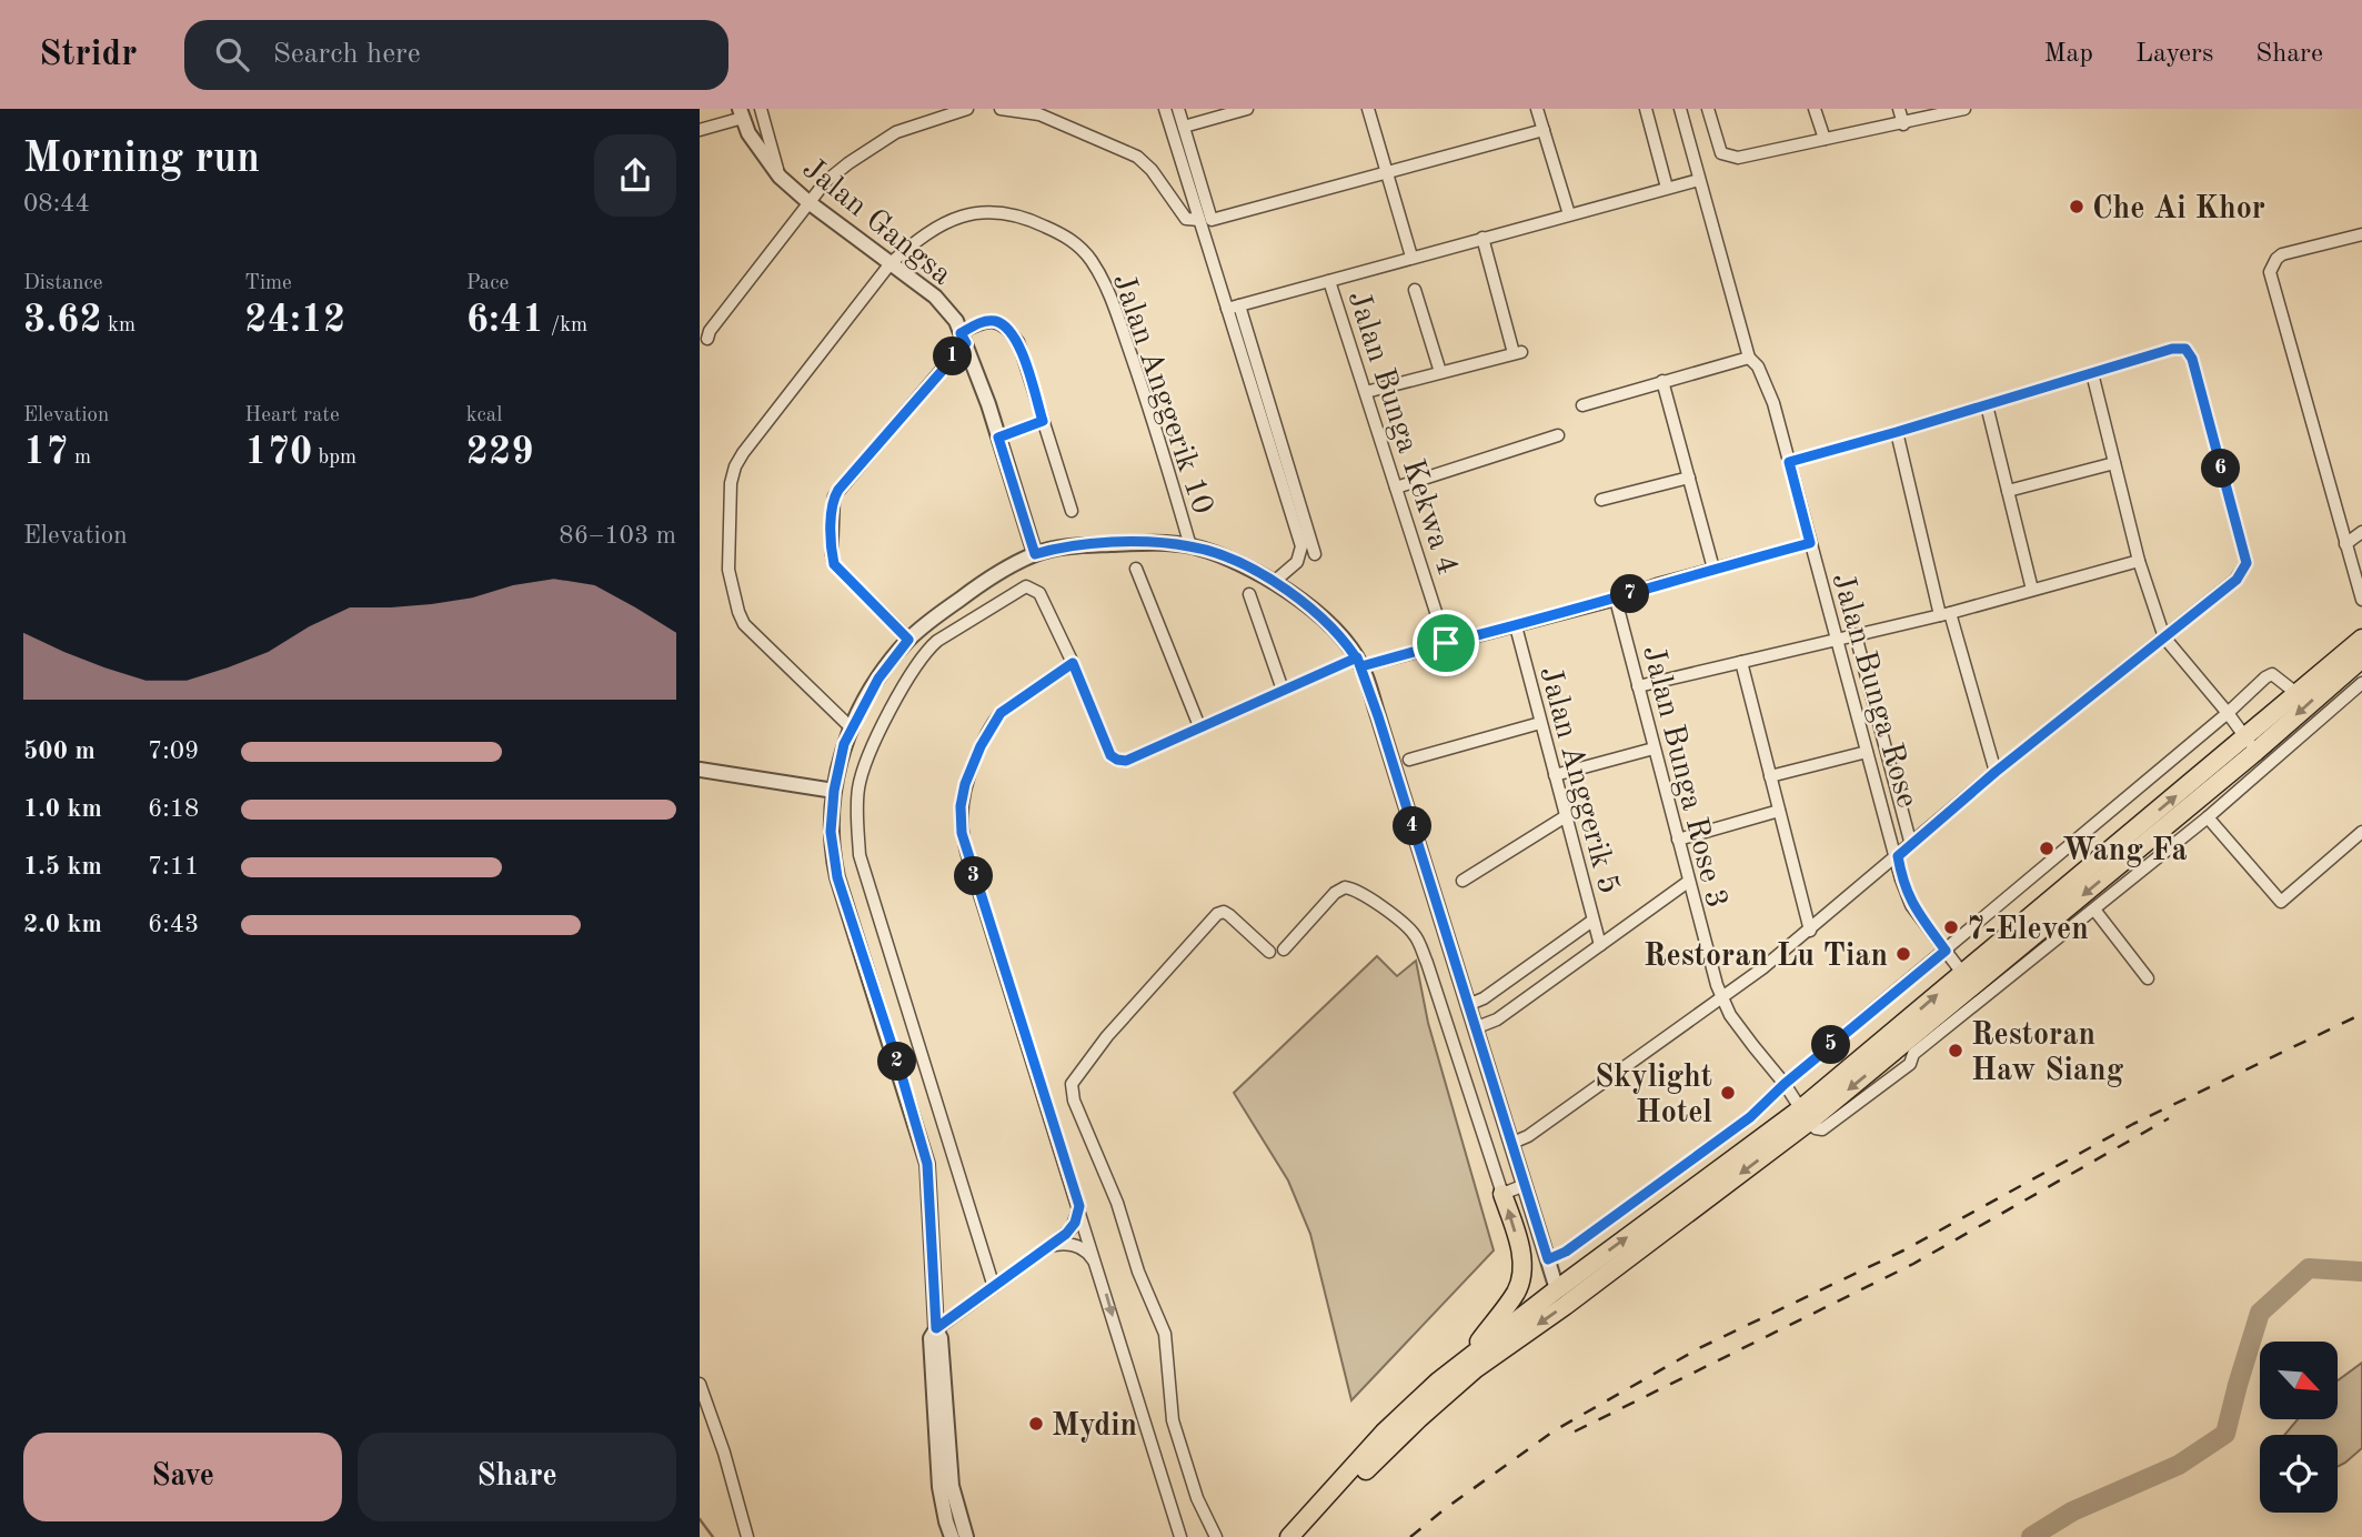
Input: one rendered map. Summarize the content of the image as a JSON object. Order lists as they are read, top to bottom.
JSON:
{
  "streets": {
    "street": [
      "Jalan Gangsa",
      "Jalan Anggerik 10",
      "Jalan Bunga Kekwa 4",
      "Jalan Bunga Rose",
      "Jalan Bunga Rose 3",
      "Jalan Anggerik 5"
    ]
  },
  "crossings": [
    ["Jalan Gangsa", "Jalan Anggerik 10"],
    ["Jalan Bunga Rose", "Jalan Bunga Rose 3"]
  ],
  "places": [
    "Che Ai Khor",
    "Wang Fa",
    "7-Eleven",
    "Restoran Lu Tian",
    "Restoran Haw Siang",
    "Skylight Hotel",
    "Mydin"
  ],
  "north": "bottom right",
  "page": {
    "header": "Stridr",
    "search": "Search here",
    "nav": ["Map", "Layers", "Share"],
    "heading": ["Morning run", "08:44"],
    "stats": [
      ["Distance", "3.62 km"],
      ["Time", "24:12"],
      ["Pace", "6:41 /km"],
      ["Elevation", "17 m"],
      ["Heart rate", "170 bpm"],
      ["kcal", "229"]
    ],
    "pins": [
      "1",
      "6",
      "7",
      "4",
      "3",
      "5",
      "2"
    ],
    "chart": ["Elevation", "86–103 m"],
    "list": [
      {
        "name": "500 m",
        "note": "7:09"
      },
      {
        "name": "1.0 km",
        "note": "6:18"
      },
      {
        "name": "1.5 km",
        "note": "7:11"
      },
      {
        "name": "2.0 km",
        "note": "6:43"
      }
    ],
    "buttons": ["Save", "Share"]
  }
}
